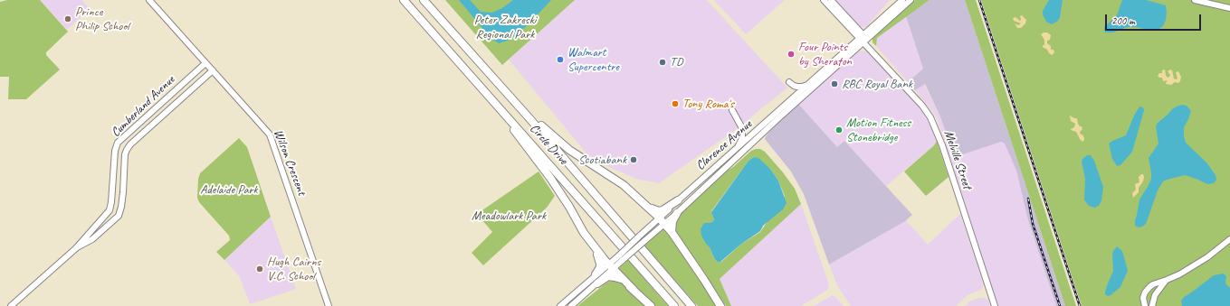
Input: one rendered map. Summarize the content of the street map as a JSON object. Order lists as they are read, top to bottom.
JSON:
{
  "streets": {
    "highway": ["Circle Drive"],
    "street": [
      "Cumberland Avenue",
      "Clarence Avenue",
      "Melville Street",
      "Wilson Crescent"
    ]
  },
  "crossings": [
    ["Cumberland Avenue", "Wilson Crescent"],
    ["Clarence Avenue", "Melville Street"]
  ],
  "parks": ["Peter Zakreski Regional Park", "Adelaide Park", "Meadowlark Park"],
  "places": [
    "Prince Philip School",
    "Four Points by Sheraton",
    "Walmart Supercentre",
    "TD",
    "RBC Royal Bank",
    "Tony Roma's",
    "Motion Fitness Stonebridge",
    "Scotiabank",
    "Hugh Cairns V.C. School"
  ],
  "scale_bar": "200 m"
}
